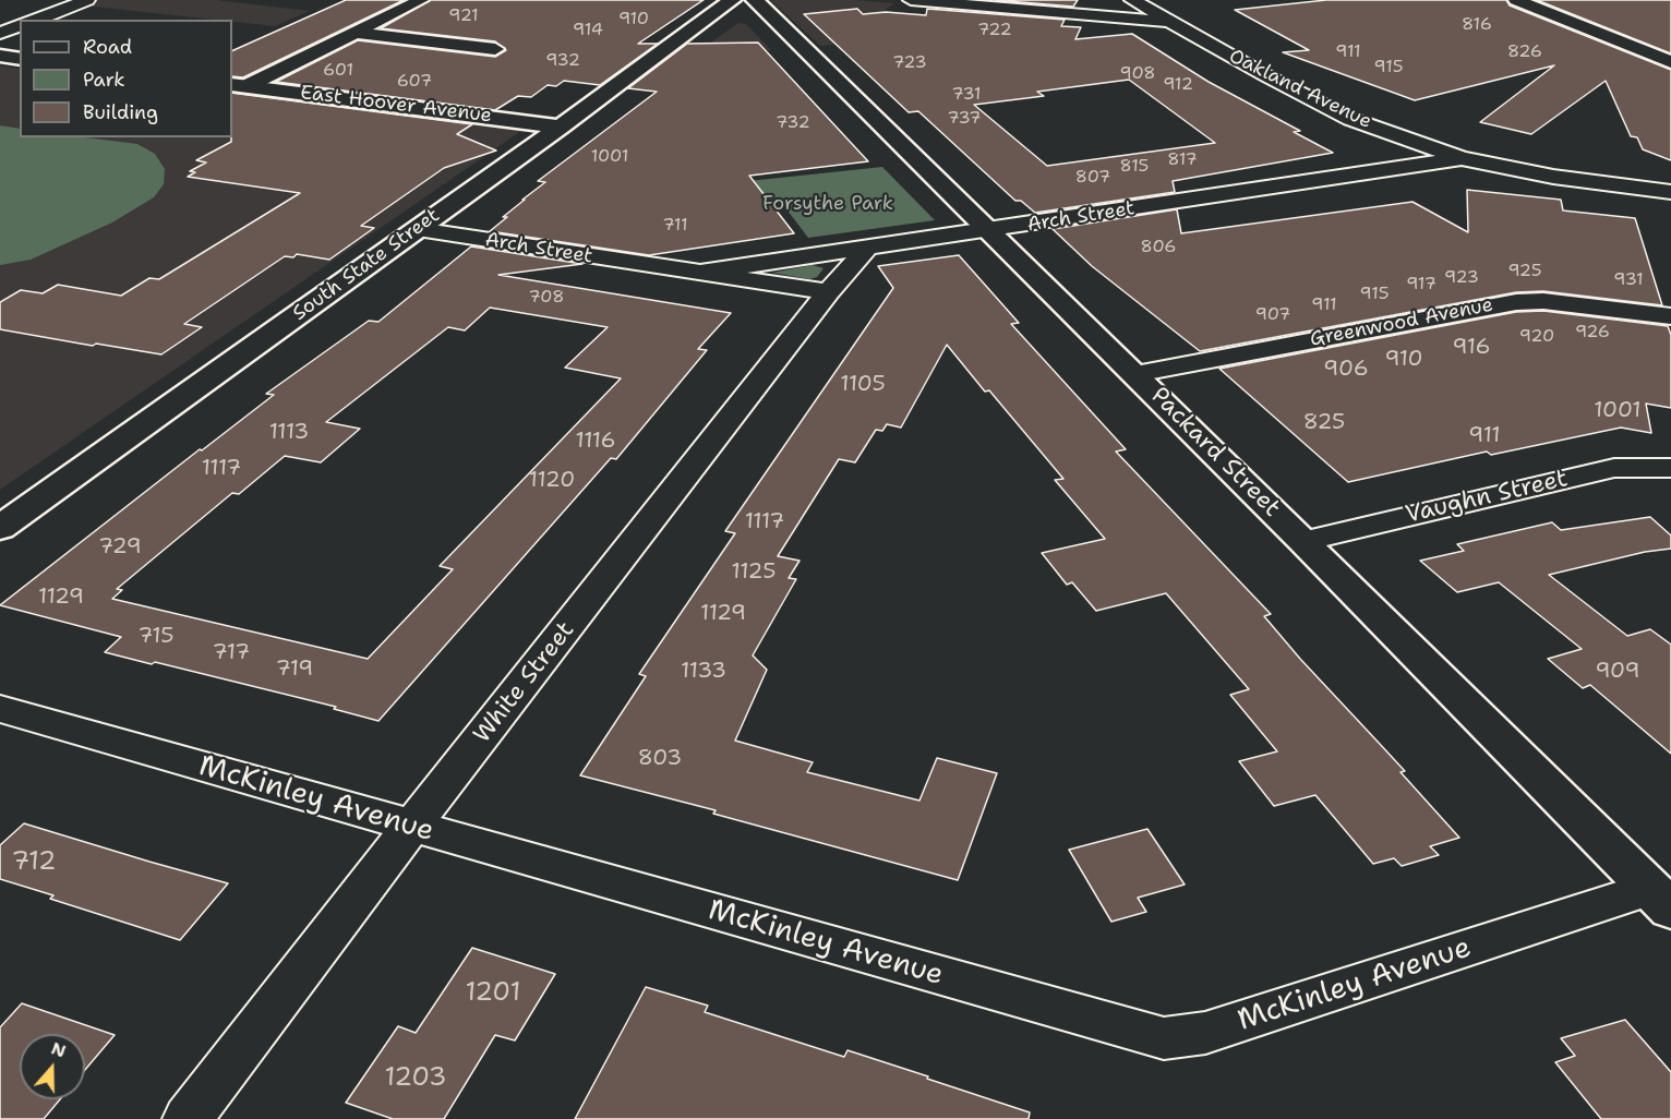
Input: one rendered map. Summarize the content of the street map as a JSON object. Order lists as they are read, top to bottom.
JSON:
{
  "streets": {
    "main road": ["East Hoover Avenue", "South State Street", "Packard Street"],
    "street": [
      "Oakland Avenue",
      "Arch Street",
      "Greenwood Avenue",
      "Vaughn Street",
      "White Street",
      "McKinley Avenue"
    ]
  },
  "crossings": [
    ["Oakland Avenue", "Arch Street"],
    ["East Hoover Avenue", "South State Street"],
    ["Arch Street", "South State Street"],
    ["Arch Street", "Packard Street"],
    ["Arch Street", "White Street"],
    ["Greenwood Avenue", "Packard Street"],
    ["Packard Street", "Vaughn Street"],
    ["Packard Street", "McKinley Avenue"],
    ["White Street", "McKinley Avenue"]
  ],
  "parks": ["Forsythe Park"],
  "house_numbers": [
    "921",
    "910",
    "816",
    "914",
    "722",
    "911",
    "826",
    "932",
    "723",
    "915",
    "601",
    "908",
    "607",
    "912",
    "731",
    "737",
    "732",
    "1001",
    "817",
    "815",
    "807",
    "711",
    "806",
    "925",
    "923",
    "931",
    "917",
    "915",
    "708",
    "911",
    "907",
    "926",
    "920",
    "916",
    "910",
    "906",
    "1105",
    "1001",
    "825",
    "1113",
    "911",
    "1116",
    "1117",
    "1120",
    "1117",
    "729",
    "1125",
    "1129",
    "1129",
    "715",
    "717",
    "719",
    "1133",
    "909",
    "803",
    "712",
    "1201",
    "1203"
  ],
  "legend": ["Road", "Park", "Building"],
  "north": "top"
}
